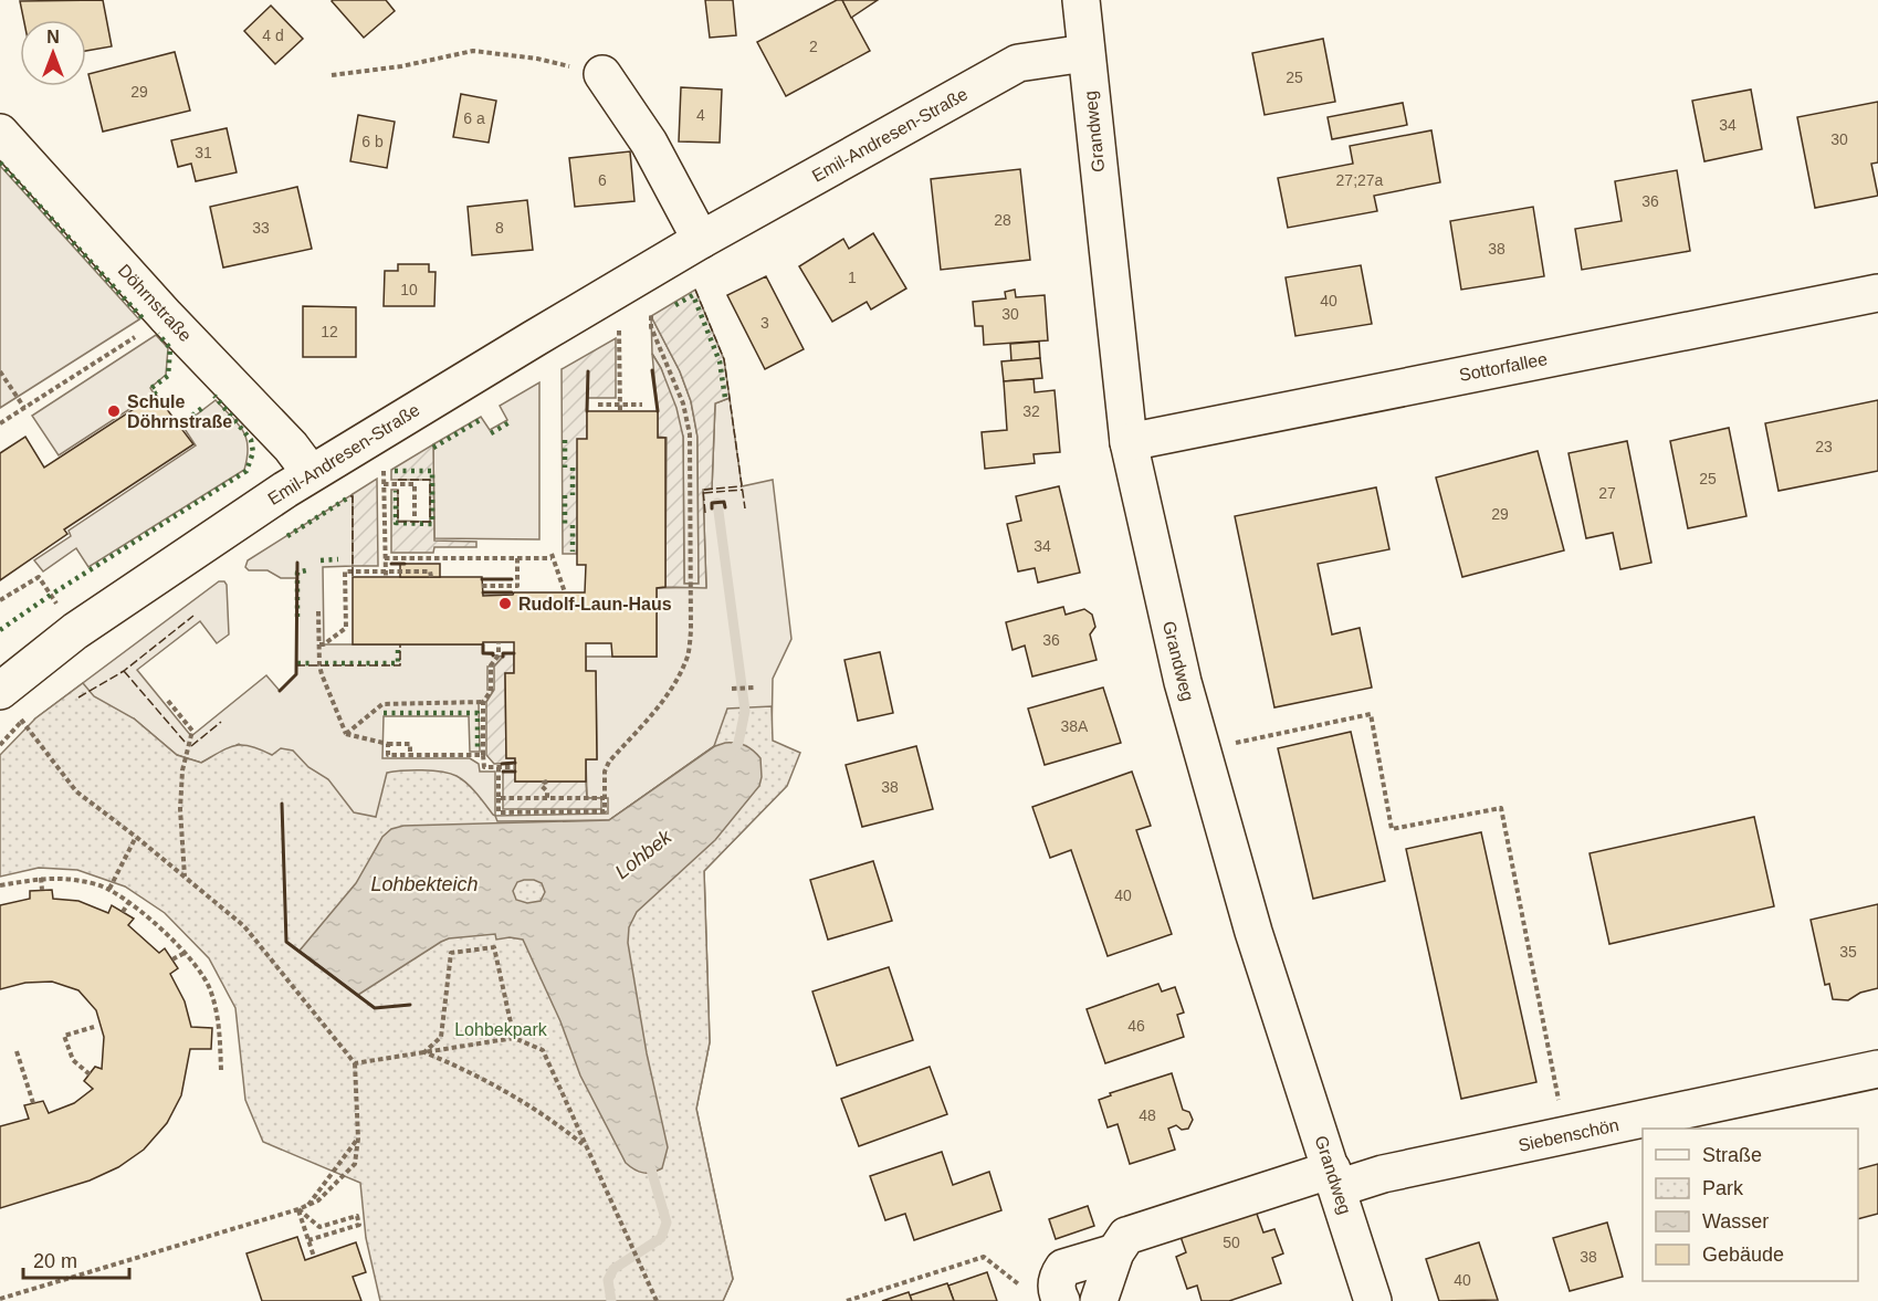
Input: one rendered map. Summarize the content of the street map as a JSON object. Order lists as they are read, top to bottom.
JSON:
{
  "streets": {
    "street": [
      "Grandweg",
      "Emil-Andresen-Straße",
      "Döhrnstraße",
      "Sottorfallee",
      "Siebenschön"
    ]
  },
  "crossings": [
    ["Grandweg", "Emil-Andresen-Straße"],
    ["Grandweg", "Sottorfallee"],
    ["Grandweg", "Siebenschön"],
    ["Emil-Andresen-Straße", "Döhrnstraße"]
  ],
  "water": ["Lohbek", "Lohbekteich"],
  "parks": ["Lohbekpark"],
  "places": ["Schule Döhrnstraße", "Rudolf-Laun-Haus"],
  "house_numbers": [
    "4 d",
    "2",
    "25",
    "29",
    "4",
    "6 a",
    "34",
    "30",
    "6 b",
    "31",
    "6",
    "27;27a",
    "36",
    "28",
    "33",
    "8",
    "38",
    "1",
    "10",
    "40",
    "30",
    "3",
    "12",
    "32",
    "23",
    "25",
    "27",
    "29",
    "34",
    "36",
    "38A",
    "38",
    "40",
    "35",
    "46",
    "48",
    "50",
    "38",
    "40"
  ],
  "legend": [
    "Straße",
    "Park",
    "Wasser",
    "Gebäude"
  ],
  "scale_bar": "20 m",
  "north": "top"
}
